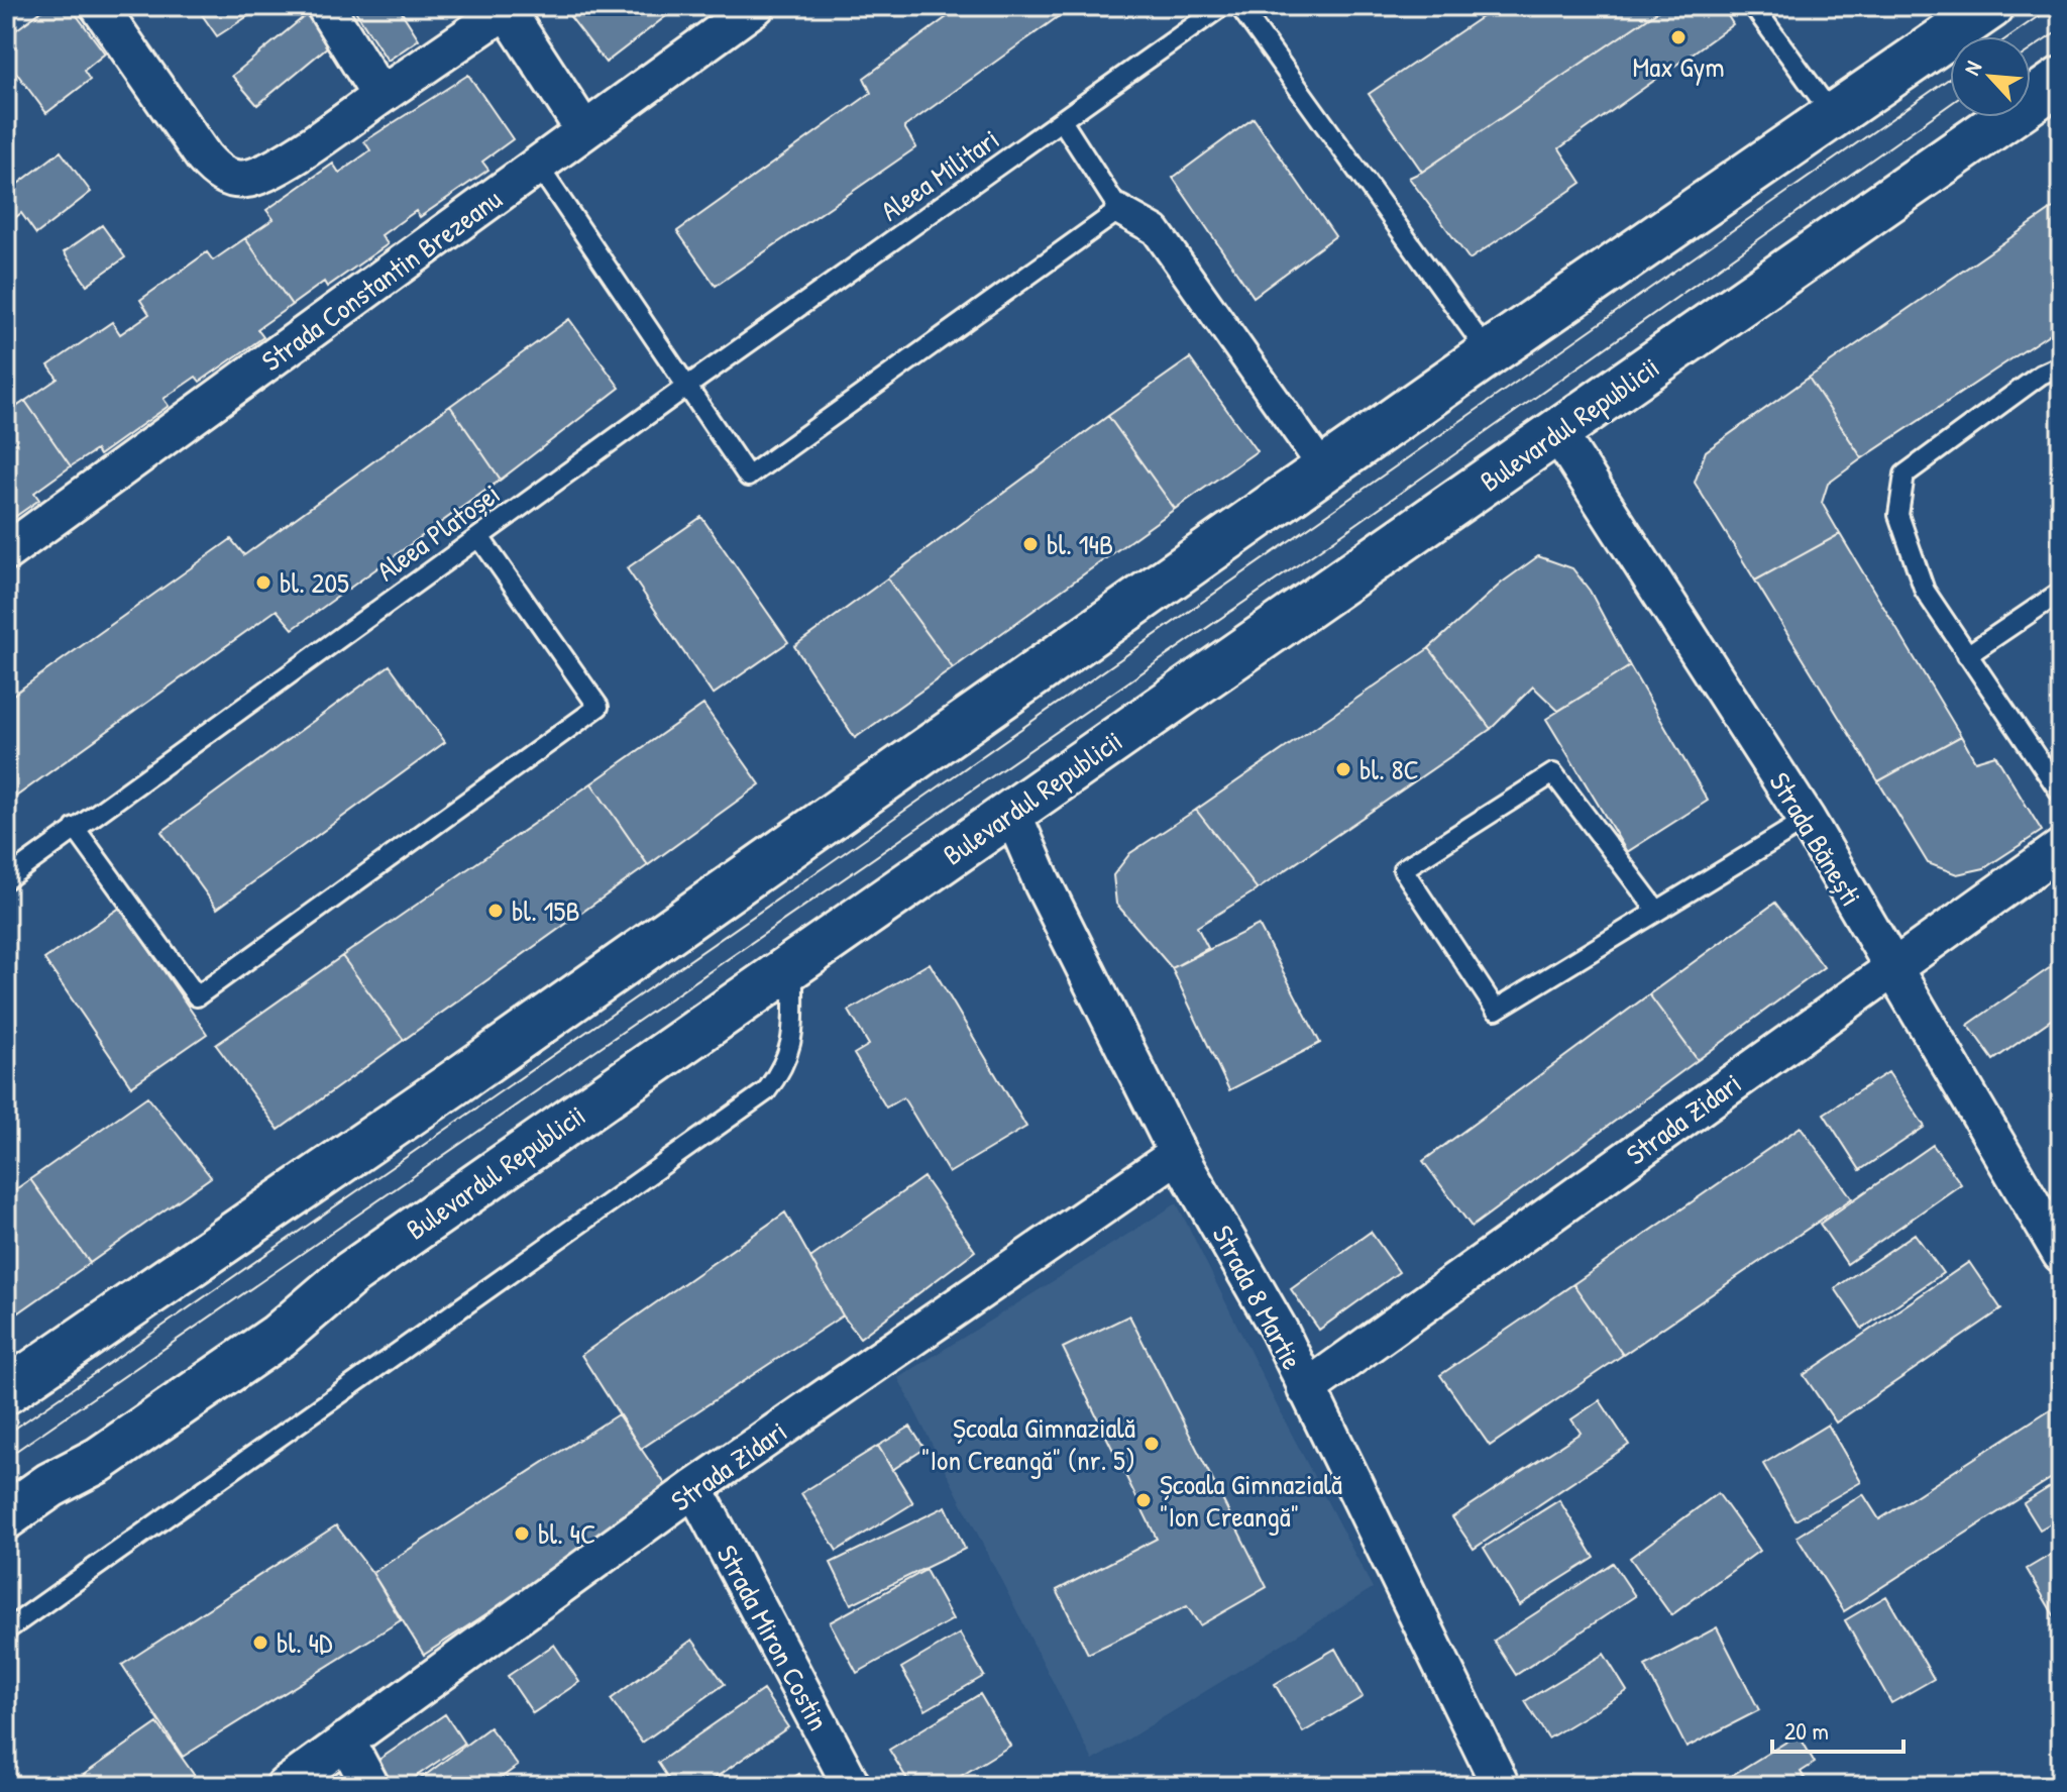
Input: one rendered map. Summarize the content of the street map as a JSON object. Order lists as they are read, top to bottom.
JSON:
{
  "streets": {
    "main road": ["Bulevardul Republicii"],
    "street": [
      "Strada Constantin Brezeanu",
      "Strada Bănești",
      "Strada Zidari",
      "Strada 8 Martie",
      "Strada Miron Costin"
    ],
    "lane": ["Aleea Militari", "Aleea Platoșei"]
  },
  "crossings": [
    ["Aleea Militari", "Aleea Platoșei"],
    ["Bulevardul Republicii", "Strada Bănești"],
    ["Bulevardul Republicii", "Strada 8 Martie"],
    ["Strada Bănești", "Strada Zidari"],
    ["Strada Zidari", "Strada 8 Martie"],
    ["Strada Zidari", "Strada Miron Costin"]
  ],
  "places": [
    "Max Gym",
    "bl. 14B",
    "bl. 205",
    "bl. 8C",
    "bl. 15B",
    "Școala Gimnazială \"Ion Creangă\" (nr. 5)",
    "Școala Gimnazială \"Ion Creangă\"",
    "bl. 4C",
    "bl. 4D"
  ],
  "scale_bar": "20 m",
  "north": "top left"
}
